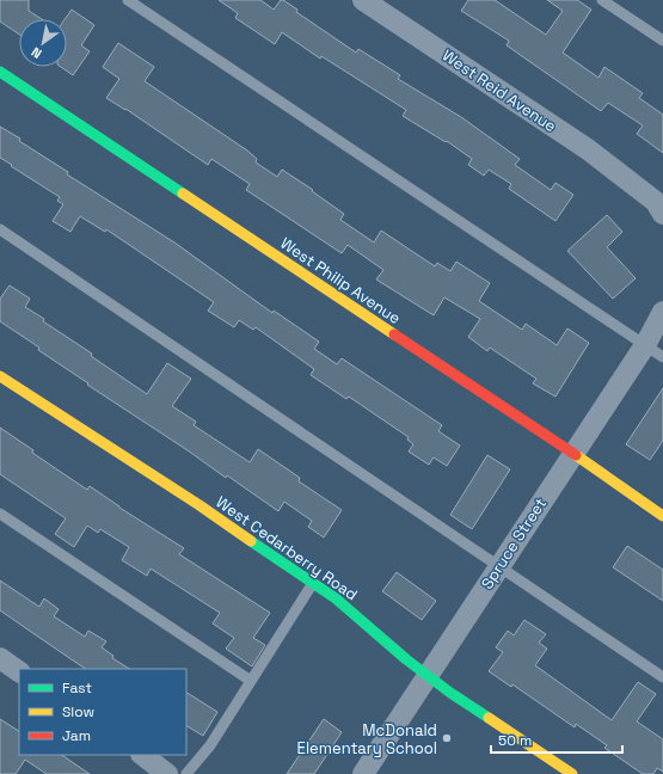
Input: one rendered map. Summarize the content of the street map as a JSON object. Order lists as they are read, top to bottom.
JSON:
{
  "streets": {
    "main road": ["West Philip Avenue", "West Cedarberry Road"],
    "street": ["West Reid Avenue", "Spruce Street"]
  },
  "crossings": [
    ["West Philip Avenue", "Spruce Street"],
    ["Spruce Street", "West Cedarberry Road"]
  ],
  "places": ["McDonald Elementary School"],
  "legend": ["Fast", "Slow", "Jam"],
  "scale_bar": "50 m",
  "north": "bottom left"
}
